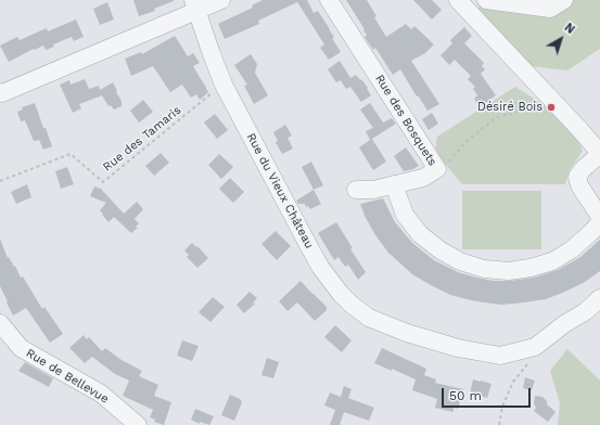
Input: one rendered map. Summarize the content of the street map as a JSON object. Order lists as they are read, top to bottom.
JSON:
{
  "streets": {
    "street": ["Rue des Bosquets", "Rue du Vieux Château", "Rue de Bellevue"],
    "path": ["Rue des Tamaris"]
  },
  "crossings": [
    ["Rue des Tamaris", "Rue du Vieux Château"]
  ],
  "places": ["Désiré Bois"],
  "scale_bar": "50 m",
  "north": "top right"
}
